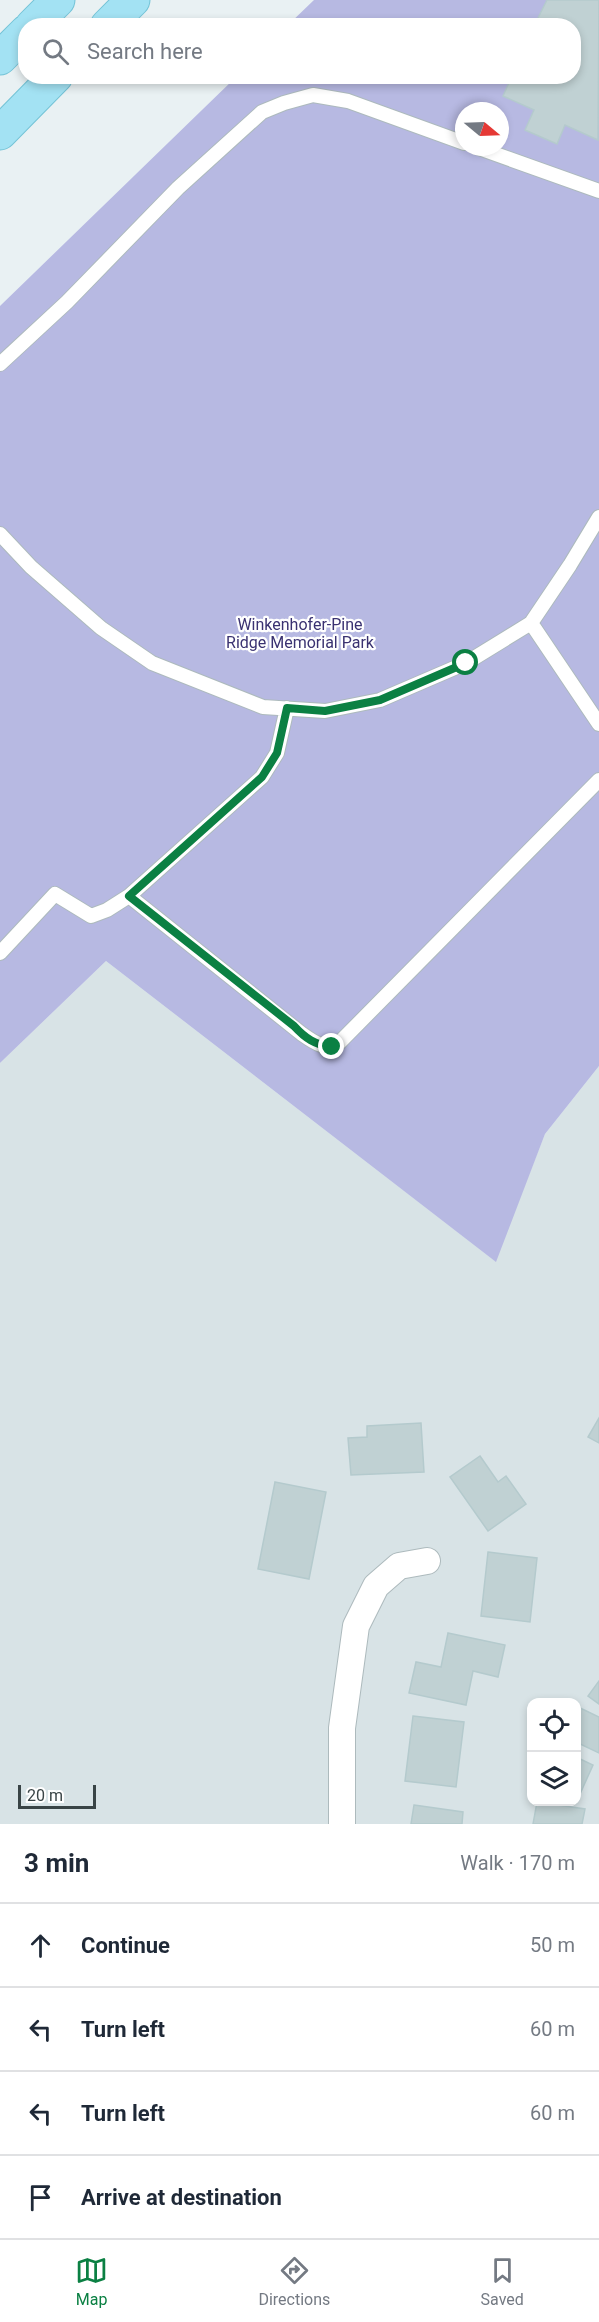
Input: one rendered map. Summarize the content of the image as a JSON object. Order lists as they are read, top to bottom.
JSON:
{
  "parks": ["Winkenhofer-Pine Ridge Memorial Park"],
  "scale_bar": "20 m",
  "north": "right",
  "page": {
    "search": "Search here",
    "scale": "20 m",
    "heading": ["3 min", "Walk · 170 m"],
    "list": [
      ["Continue", "50 m"],
      ["Turn left", "60 m"],
      ["Turn left", "60 m"],
      "Arrive at destination"
    ],
    "nav": ["Map", "Directions", "Saved"]
  }
}
